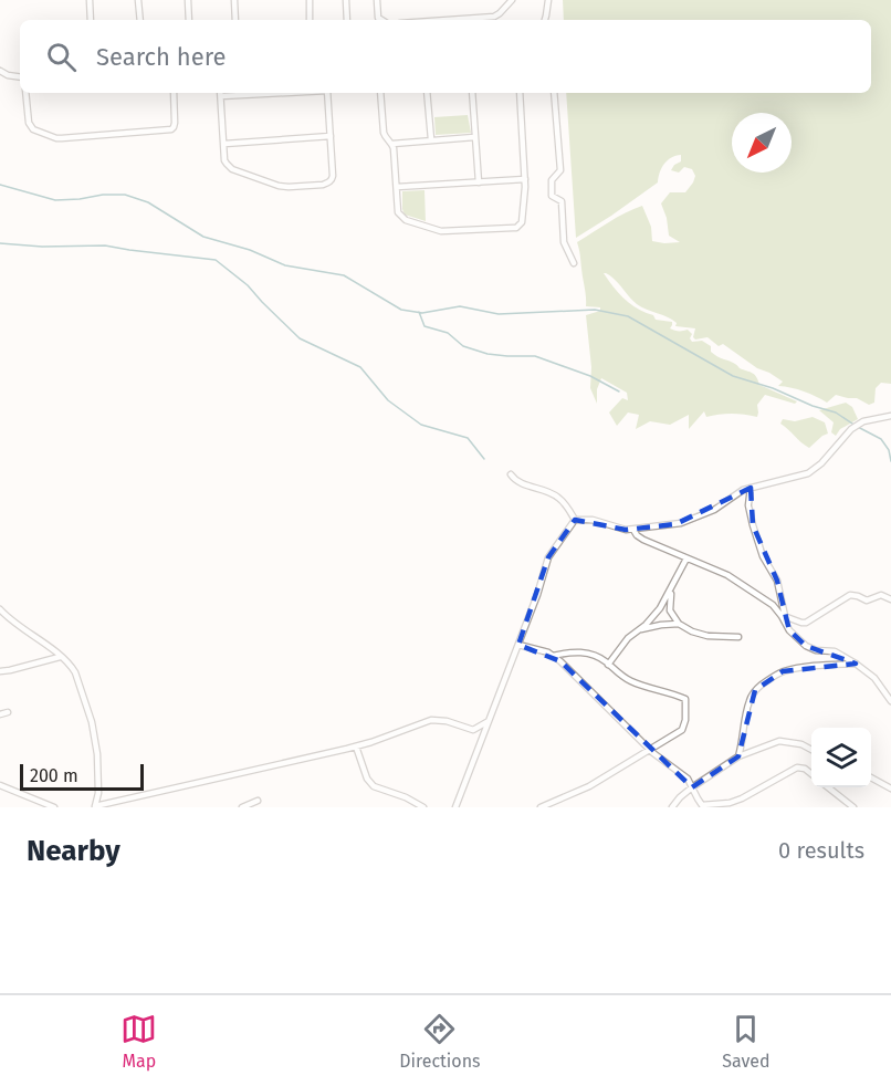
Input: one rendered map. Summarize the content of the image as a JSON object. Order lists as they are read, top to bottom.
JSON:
{
  "scale_bar": "200 m",
  "north": "bottom left",
  "page": {
    "search": "Search here",
    "scale": "200 m",
    "heading": ["Nearby", "0 results"],
    "nav": ["Map", "Directions", "Saved"]
  }
}
